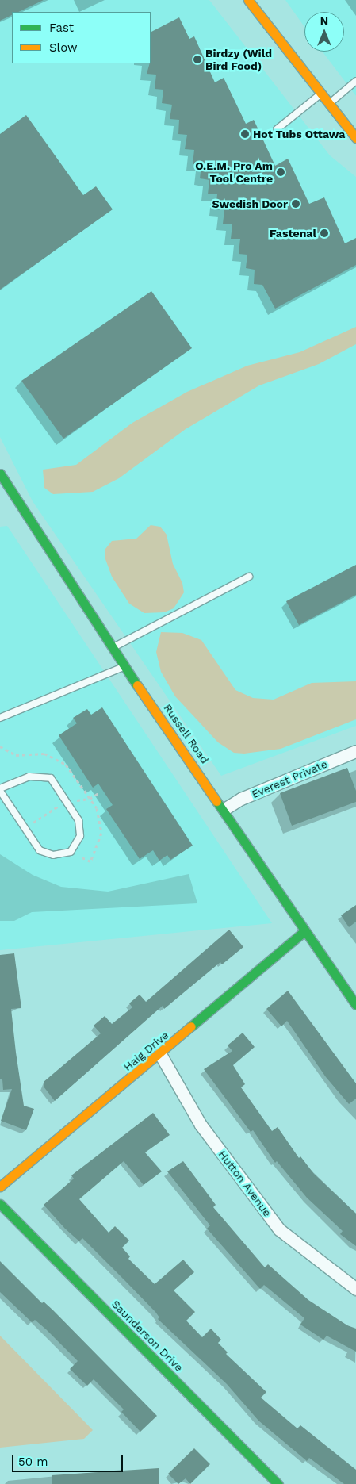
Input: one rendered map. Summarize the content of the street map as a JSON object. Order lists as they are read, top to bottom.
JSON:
{
  "streets": {
    "street": [
      "Russell Road",
      "Everest Private",
      "Haig Drive",
      "Hutton Avenue",
      "Saunderson Drive"
    ]
  },
  "crossings": [
    ["Russell Road", "Everest Private"],
    ["Russell Road", "Haig Drive"],
    ["Haig Drive", "Hutton Avenue"]
  ],
  "places": [
    "Birdzy (Wild Bird Food)",
    "Hot Tubs Ottawa",
    "O.E.M. Pro Am Tool Centre",
    "Swedish Door",
    "Fastenal"
  ],
  "legend": ["Fast", "Slow"],
  "scale_bar": "50 m",
  "north": "top"
}
